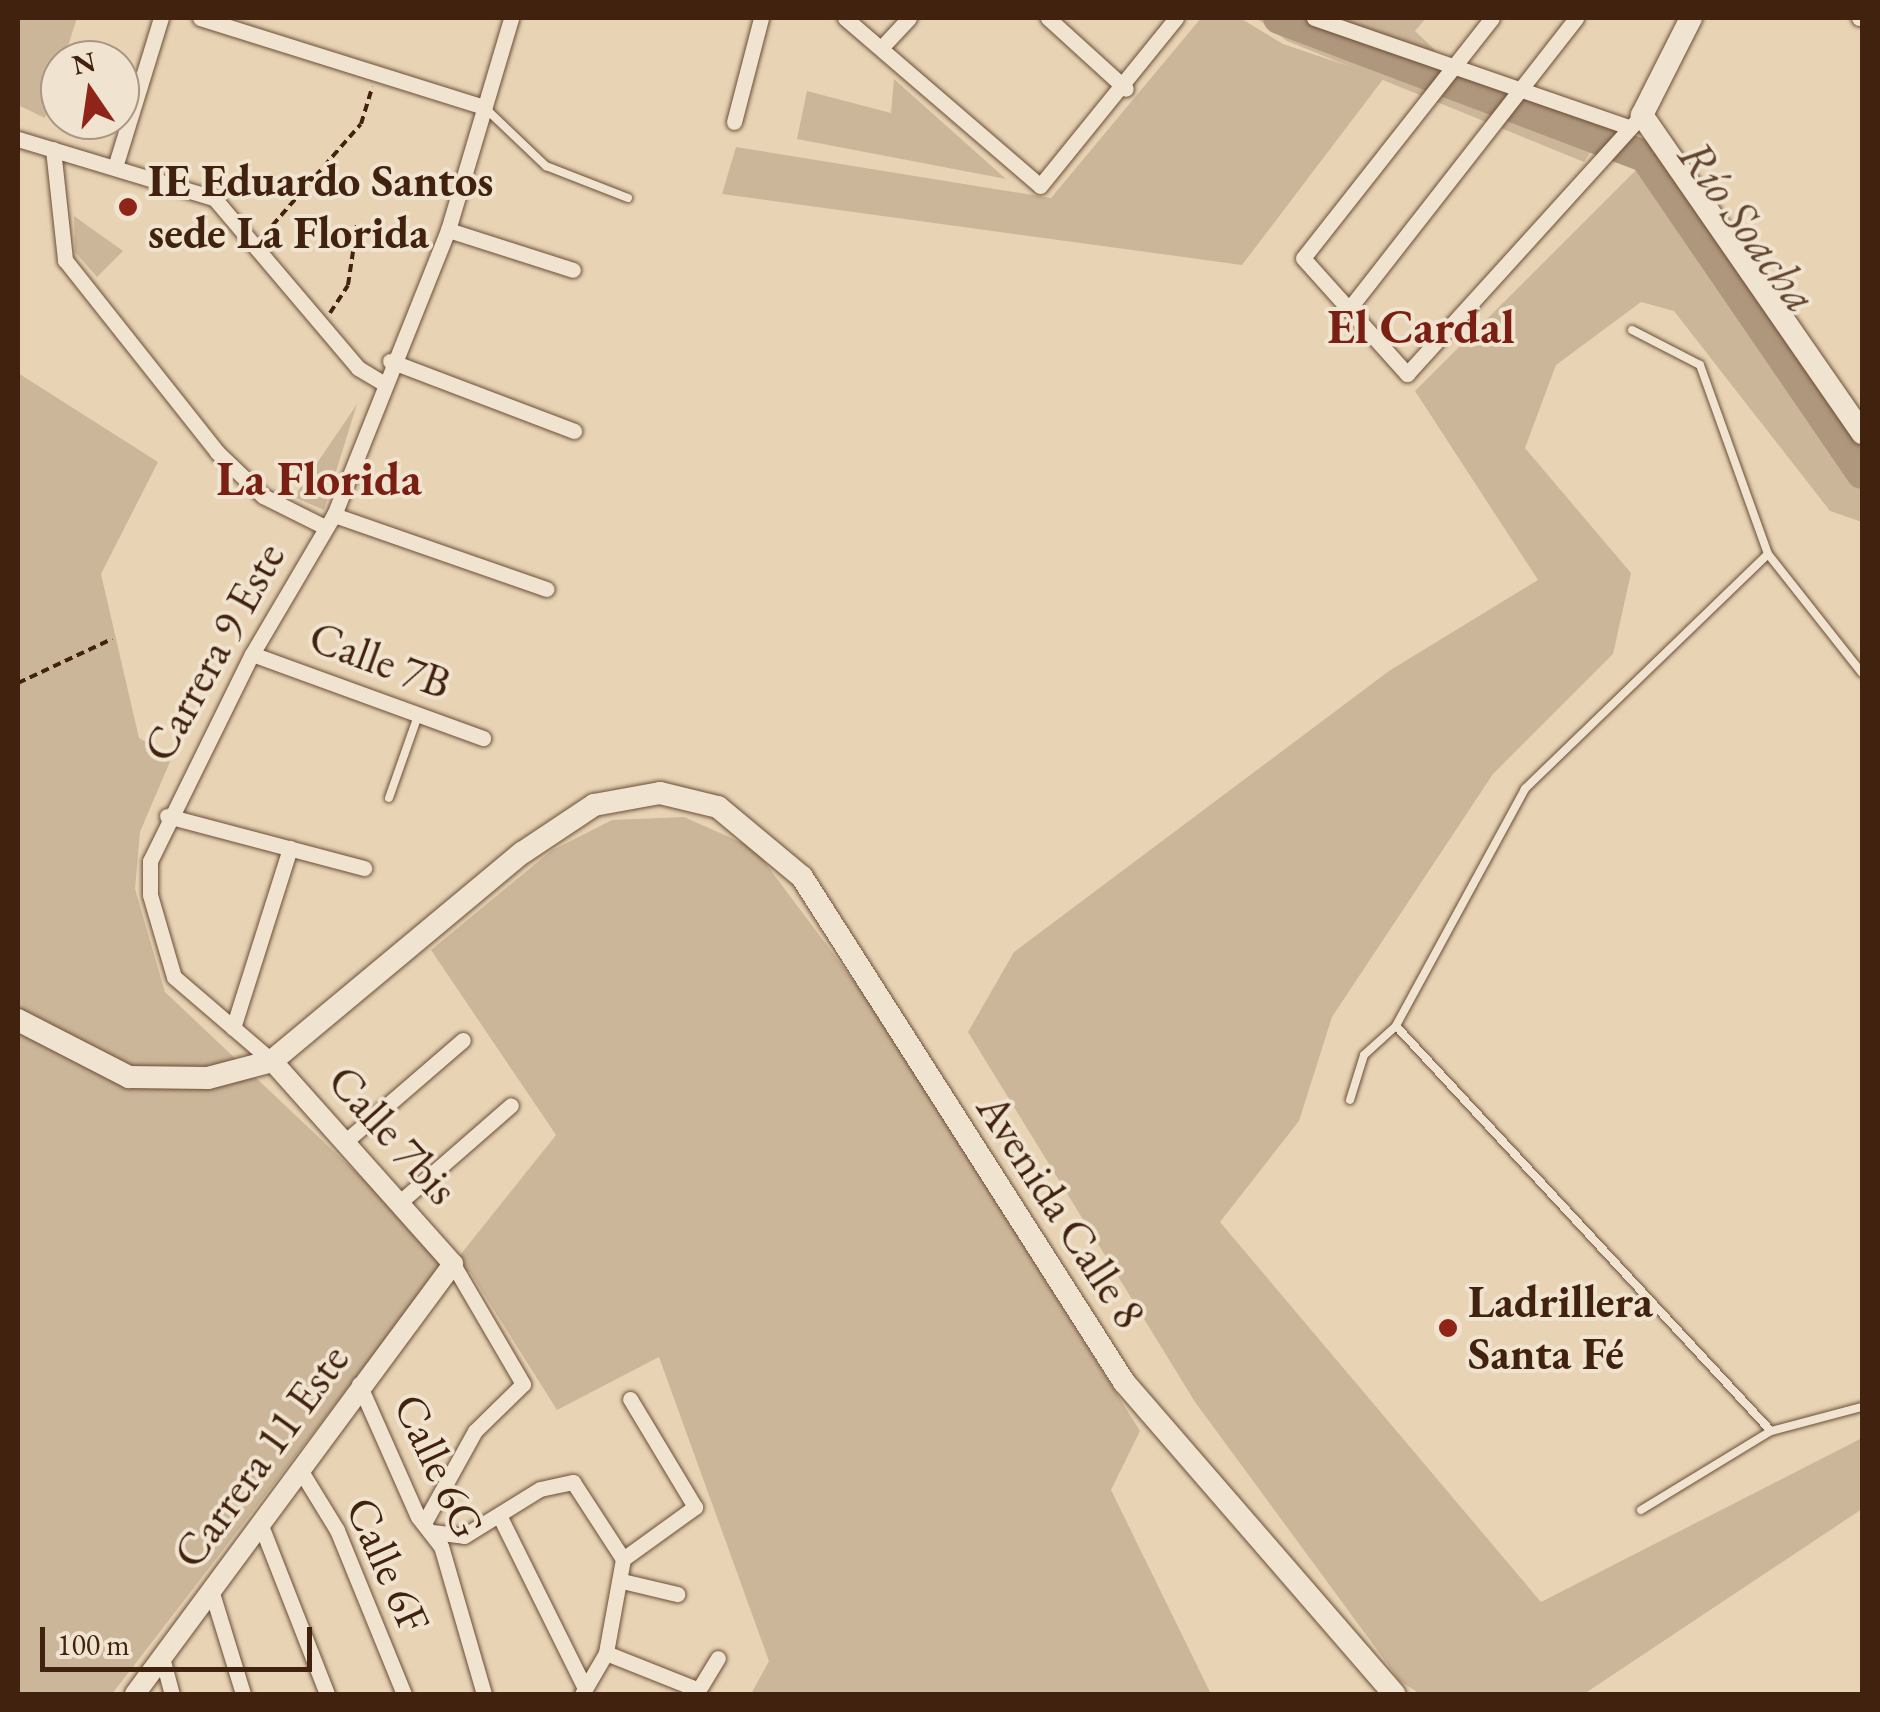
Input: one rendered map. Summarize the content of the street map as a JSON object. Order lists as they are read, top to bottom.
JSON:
{
  "streets": {
    "main road": ["Avenida Calle 8"],
    "street": [
      "Carrera 9 Este",
      "Calle 7B",
      "Calle 7bis",
      "Carrera 11 Este",
      "Calle 6G",
      "Calle 6F"
    ]
  },
  "crossings": [
    ["Carrera 9 Este", "Calle 7B"],
    ["Carrera 9 Este", "Calle 7bis"],
    ["Calle 7bis", "Avenida Calle 8"],
    ["Calle 7bis", "Carrera 11 Este"],
    ["Carrera 11 Este", "Calle 6G"],
    ["Carrera 11 Este", "Calle 6F"]
  ],
  "districts": ["El Cardal", "La Florida"],
  "water": ["Río Soacha"],
  "places": ["IE Eduardo Santos sede La Florida", "Ladrillera Santa Fé"],
  "scale_bar": "100 m",
  "north": "top"
}
